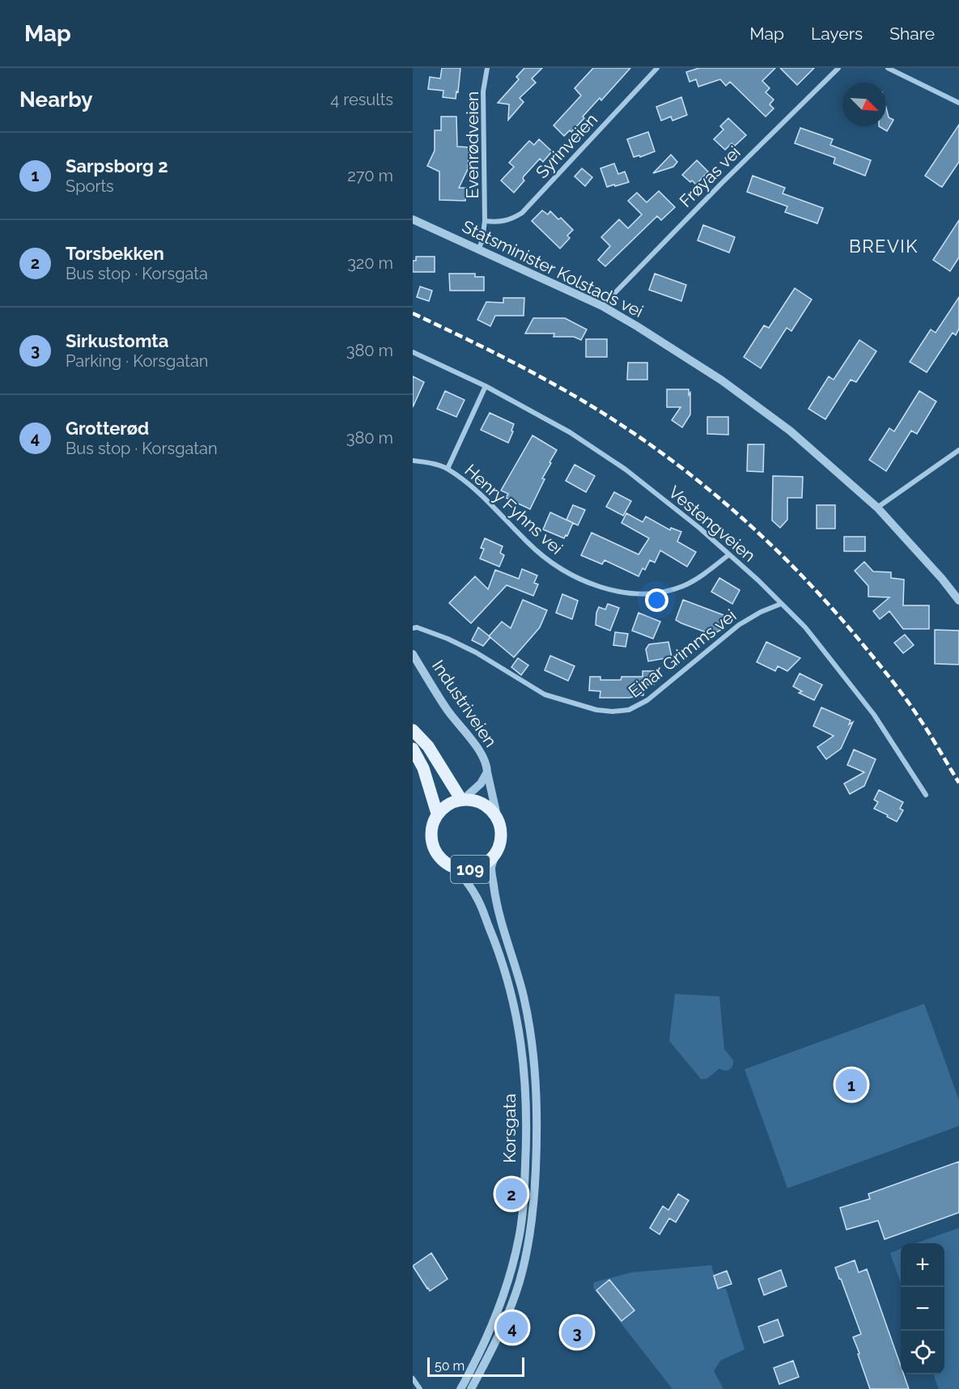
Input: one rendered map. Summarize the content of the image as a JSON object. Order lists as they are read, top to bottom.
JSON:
{
  "streets": {
    "main road": ["109"],
    "street": [
      "Evenrødveien",
      "Syrinveien",
      "Frøyas vei",
      "Statsminister Kolstads vei",
      "Henry Fyhns vei",
      "Vestengveien",
      "Einar Grimms vei",
      "Industriveien",
      "Korsgata"
    ]
  },
  "crossings": [
    ["Evenrødveien", "Syrinveien"],
    ["Evenrødveien", "Statsminister Kolstads vei"],
    ["Frøyas vei", "Statsminister Kolstads vei"],
    ["Henry Fyhns vei", "Vestengveien"],
    ["Vestengveien", "Einar Grimms vei"],
    ["Industriveien", "109"],
    ["Industriveien", "Korsgata"],
    ["109", "Korsgata"]
  ],
  "districts": ["BREVIK"],
  "scale_bar": "50 m",
  "north": "bottom right",
  "page": {
    "header": "Map",
    "nav": ["Map", "Layers", "Share"],
    "heading": ["Nearby", "4 results"],
    "list": [
      {
        "mark": "1",
        "name": "Sarpsborg 2",
        "note": "Sports",
        "value": "270 m"
      },
      {
        "mark": "2",
        "name": "Torsbekken",
        "note": "Bus stop · Korsgata",
        "value": "320 m"
      },
      {
        "mark": "3",
        "name": "Sirkustomta",
        "note": "Parking · Korsgatan",
        "value": "380 m"
      },
      {
        "mark": "4",
        "name": "Grotterød",
        "note": "Bus stop · Korsgatan",
        "value": "380 m"
      }
    ],
    "pins": [
      "1",
      "2",
      "4",
      "3"
    ],
    "map_buttons": ["+", "−"],
    "scale": "50 m"
  }
}
